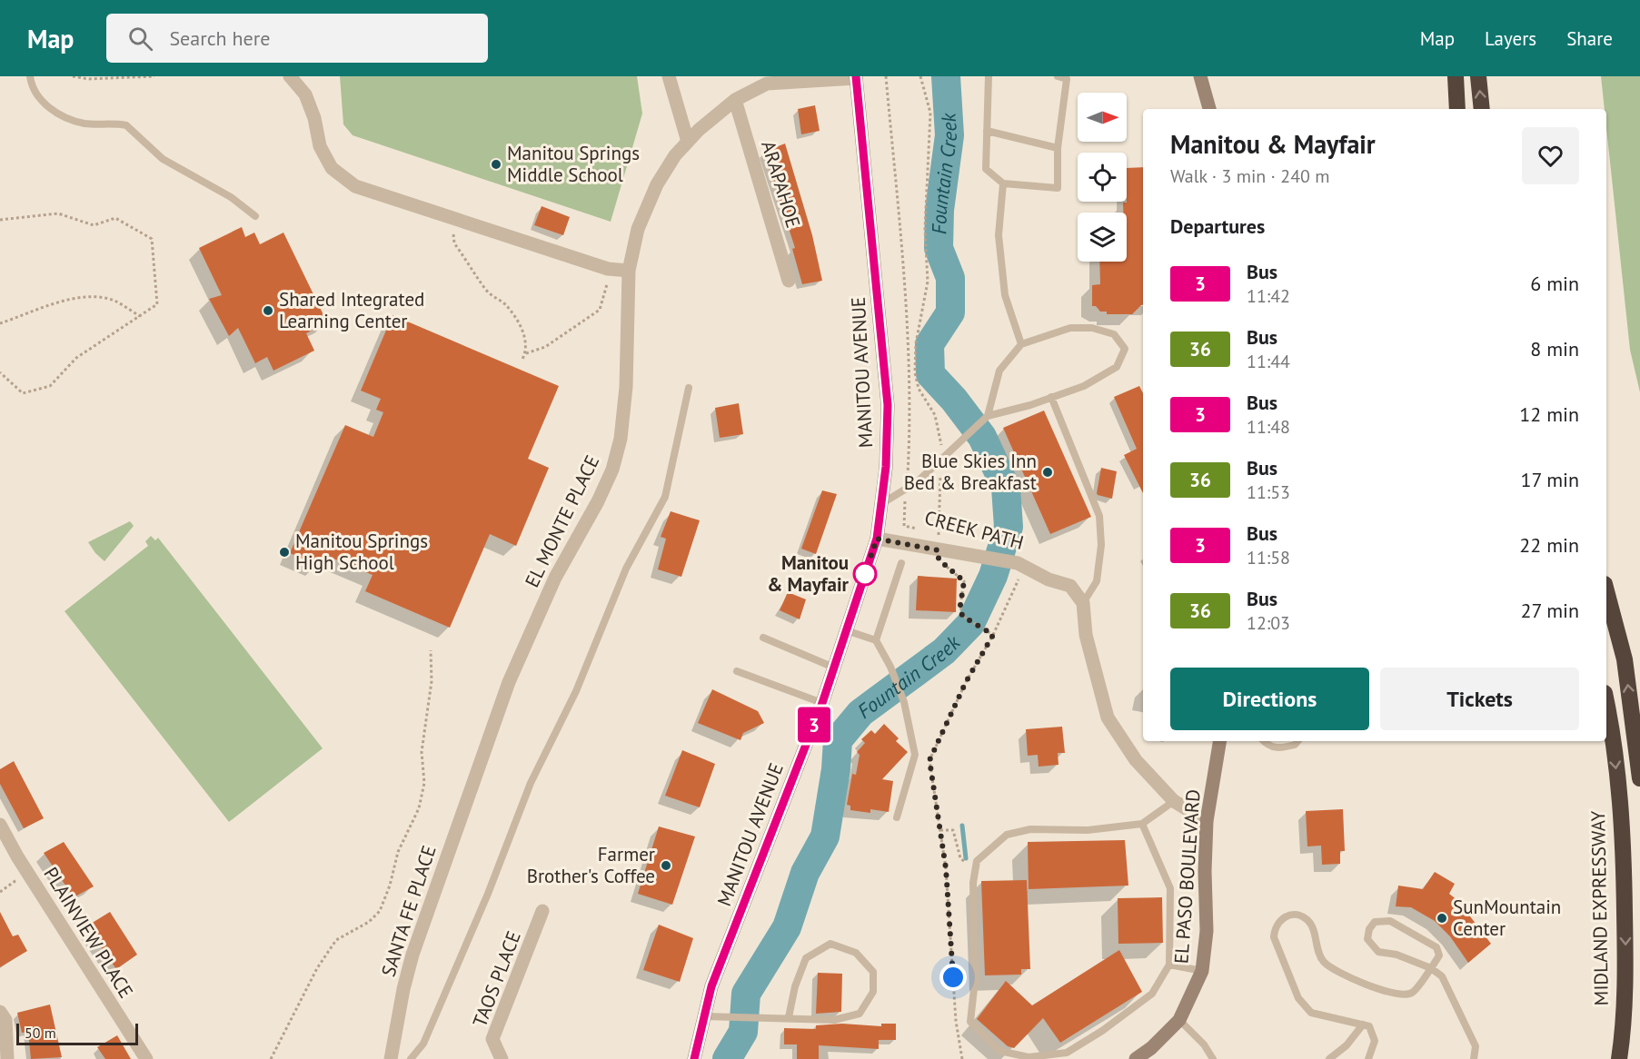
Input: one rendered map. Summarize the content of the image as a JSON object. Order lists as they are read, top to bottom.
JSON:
{
  "streets": {
    "highway": ["MIDLAND EXPRESSWAY"],
    "main road": ["MANITOU AVENUE", "EL PASO BOULEVARD"],
    "street": [
      "ARAPAHOE",
      "EL MONTE PLACE",
      "SANTA FE PLACE",
      "PLAINVIEW PLACE",
      "TAOS PLACE"
    ],
    "path": ["CREEK PATH"]
  },
  "crossings": [
    ["ARAPAHOE", "EL MONTE PLACE"],
    ["MANITOU AVENUE", "EL MONTE PLACE"],
    ["EL MONTE PLACE", "SANTA FE PLACE"]
  ],
  "one_way": ["MIDLAND EXPRESSWAY"],
  "water": ["Fountain Creek"],
  "places": [
    "Manitou Springs Middle School",
    "Shared Integrated Learning Center",
    "Blue Skies Inn Bed & Breakfast",
    "Manitou Springs High School",
    "Manitou & Mayfair",
    "Farmer Brother's Coffee",
    "SunMountain Center"
  ],
  "lines": ["bus line 3"],
  "scale_bar": "50 m",
  "north": "right",
  "page": {
    "header": "Map",
    "search": "Search here",
    "nav": ["Map", "Layers", "Share"],
    "on_map": "3",
    "heading": [
      ["Manitou & Mayfair", "Walk · 3 min · 240 m"],
      "Departures"
    ],
    "list": [
      {
        "mark": "3",
        "name": "Bus",
        "note": "11:42",
        "value": "6 min"
      },
      {
        "mark": "36",
        "name": "Bus",
        "note": "11:44",
        "value": "8 min"
      },
      {
        "mark": "3",
        "name": "Bus",
        "note": "11:48",
        "value": "12 min"
      },
      {
        "mark": "36",
        "name": "Bus",
        "note": "11:53",
        "value": "17 min"
      },
      {
        "mark": "3",
        "name": "Bus",
        "note": "11:58",
        "value": "22 min"
      },
      {
        "mark": "36",
        "name": "Bus",
        "note": "12:03",
        "value": "27 min"
      }
    ],
    "buttons": ["Directions", "Tickets"],
    "scale": "50 m"
  }
}
